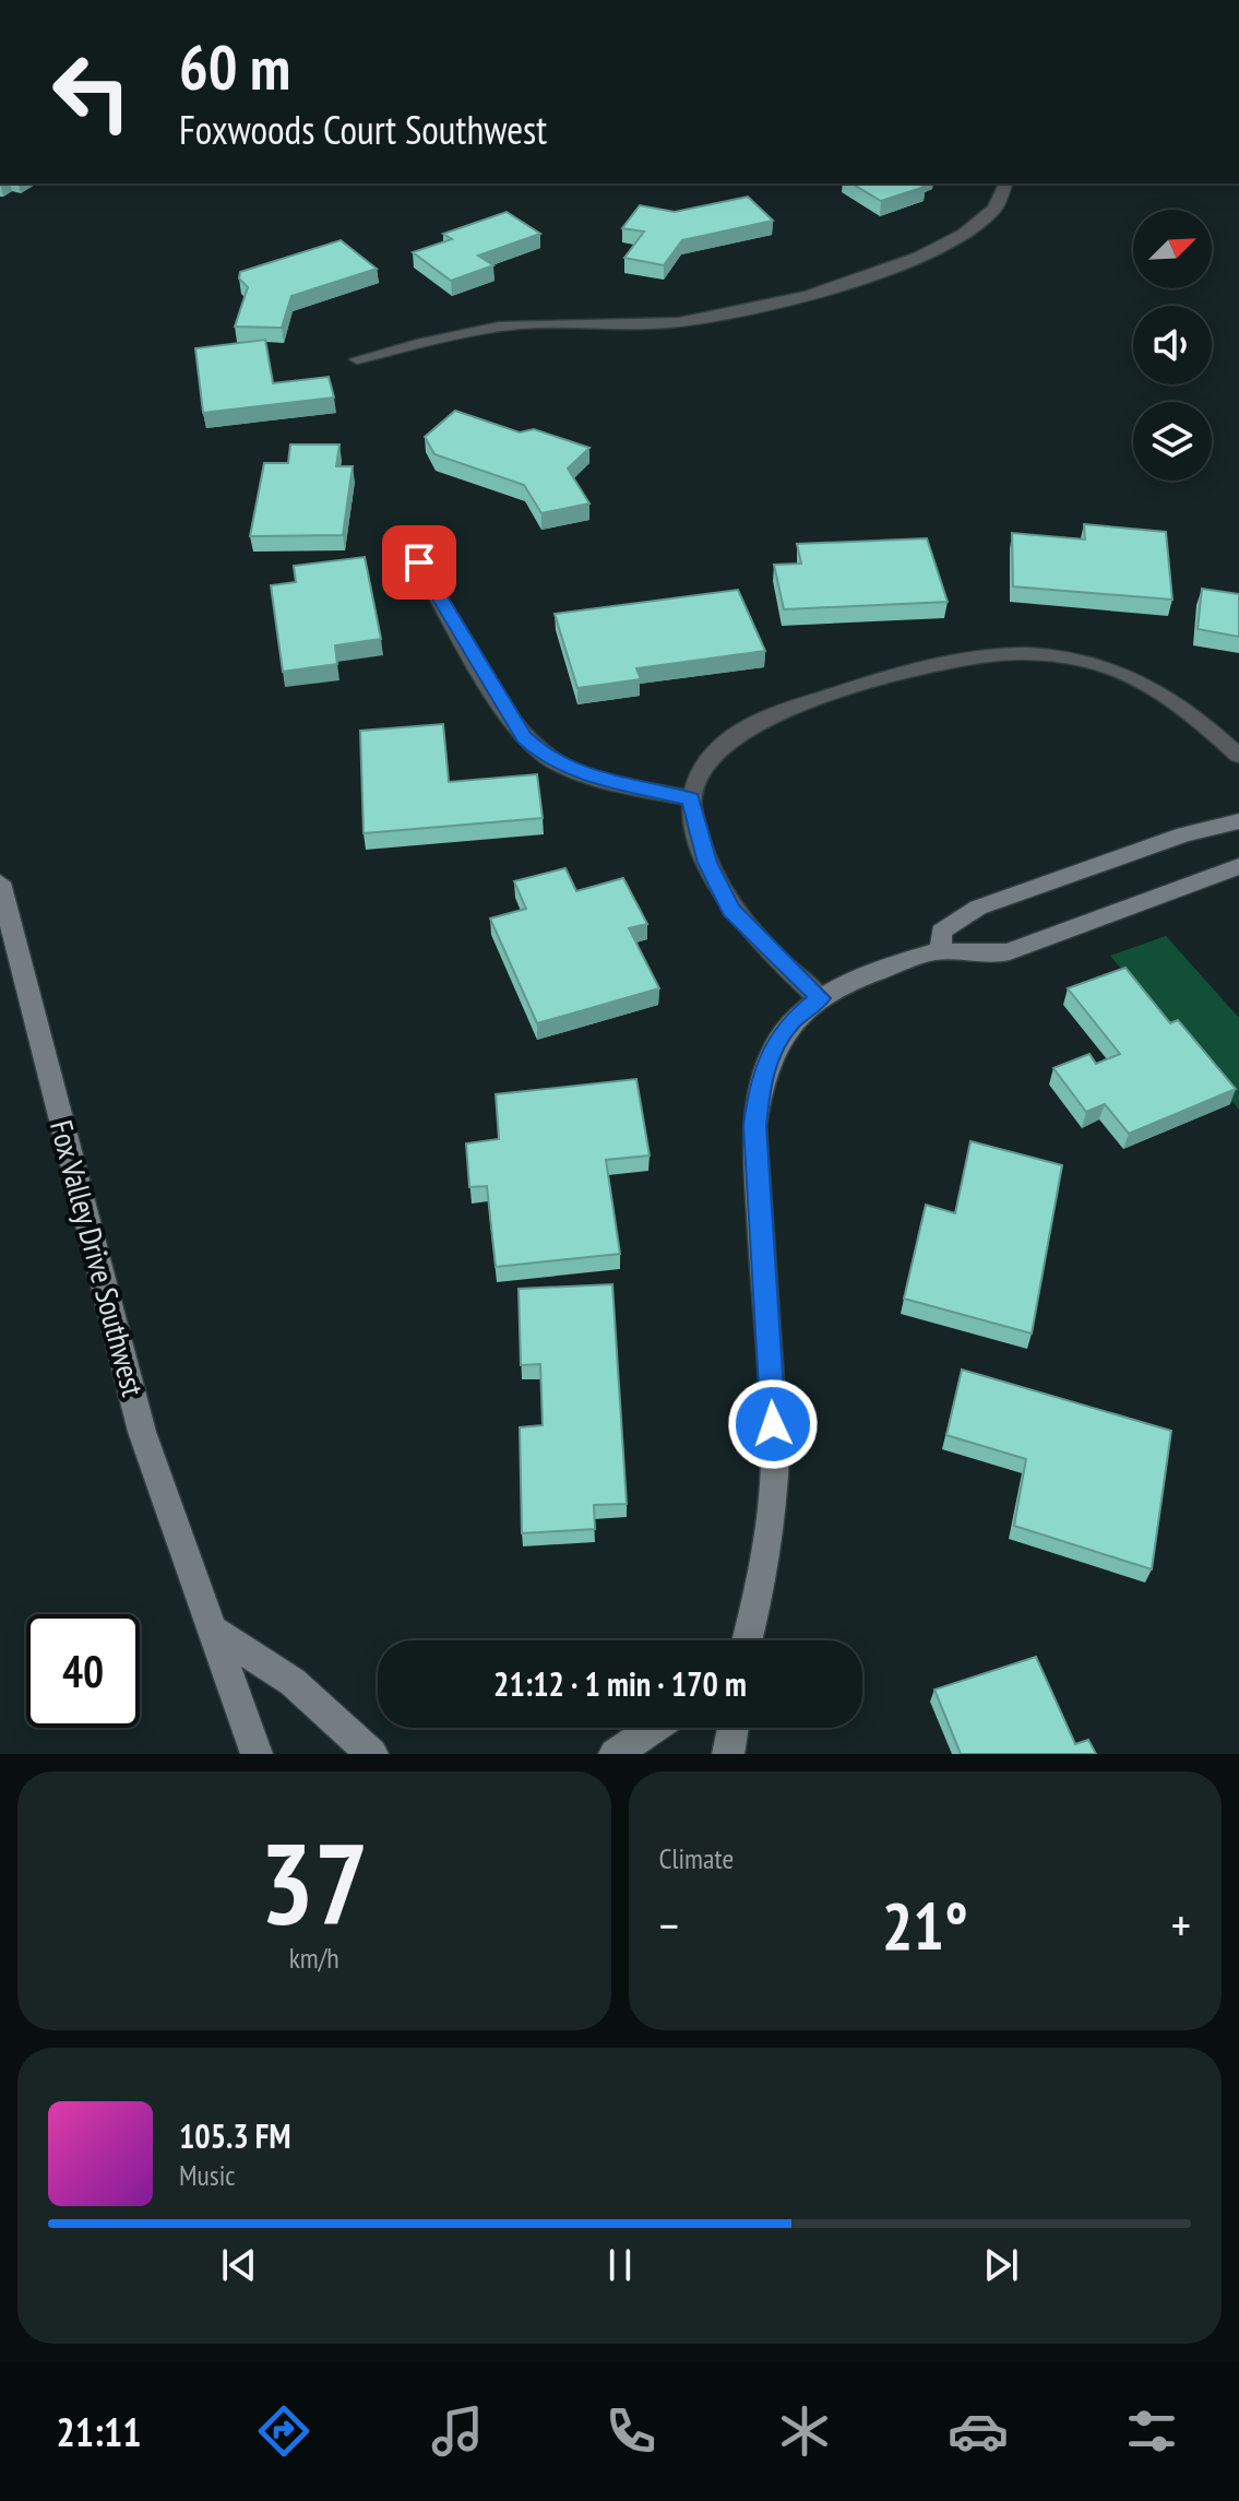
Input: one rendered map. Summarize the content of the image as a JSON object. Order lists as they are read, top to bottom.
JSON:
{
  "streets": {
    "street": ["Fox Valley Drive Southwest"]
  },
  "north": "top right",
  "page": {
    "turn": ["60 m", "Foxwoods Court Southwest"],
    "limit": "40",
    "trip": "21:12 · 1 min · 170 m",
    "tile": [
      ["37", "km/h"],
      "Climate"
    ],
    "heat": ["−", "21°", "+"],
    "song": ["105.3 FM", "Music"],
    "tabs": "21:11"
  }
}
